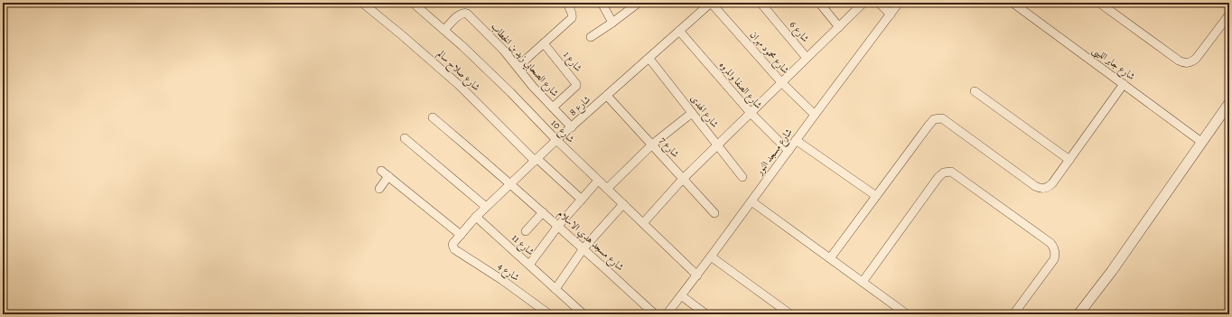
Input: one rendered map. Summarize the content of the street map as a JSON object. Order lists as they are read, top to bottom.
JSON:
{
  "streets": {
    "street": [
      "شارع 6",
      "شارع محمود مهران",
      "شارع الصحابي زيد بن الخطاب",
      "شارع 1",
      "شارع جابر الليبى",
      "شارع صلاح سالم",
      "شارع الصفا والمروه",
      "شارع 8",
      "شارع الهدى",
      "شارع 10",
      "شارع 7",
      "شارع مسجد النور",
      "شارع مسجد هدي الاسلام",
      "شارع 11",
      "شارع 4"
    ]
  },
  "crossings": [
    ["شارع محمود مهران", "شارع 8"],
    ["شارع محمود مهران", "شارع مسجد النور"],
    ["شارع الصحابي زيد بن الخطاب", "شارع 1"],
    ["شارع الصحابي زيد بن الخطاب", "شارع 8"],
    ["شارع الصحابي زيد بن الخطاب", "شارع 10"],
    ["شارع صلاح سالم", "شارع 8"],
    ["شارع الصفا والمروه", "شارع 8"],
    ["شارع الصفا والمروه", "شارع مسجد النور"],
    ["شارع 8", "شارع الهدى"],
    ["شارع 8", "شارع 10"],
    ["شارع 8", "شارع 7"],
    ["شارع 8", "شارع مسجد هدي الاسلام"],
    ["شارع 8", "شارع 11"],
    ["شارع 8", "شارع 4"],
    ["شارع 10", "شارع مسجد النور"]
  ]
}
